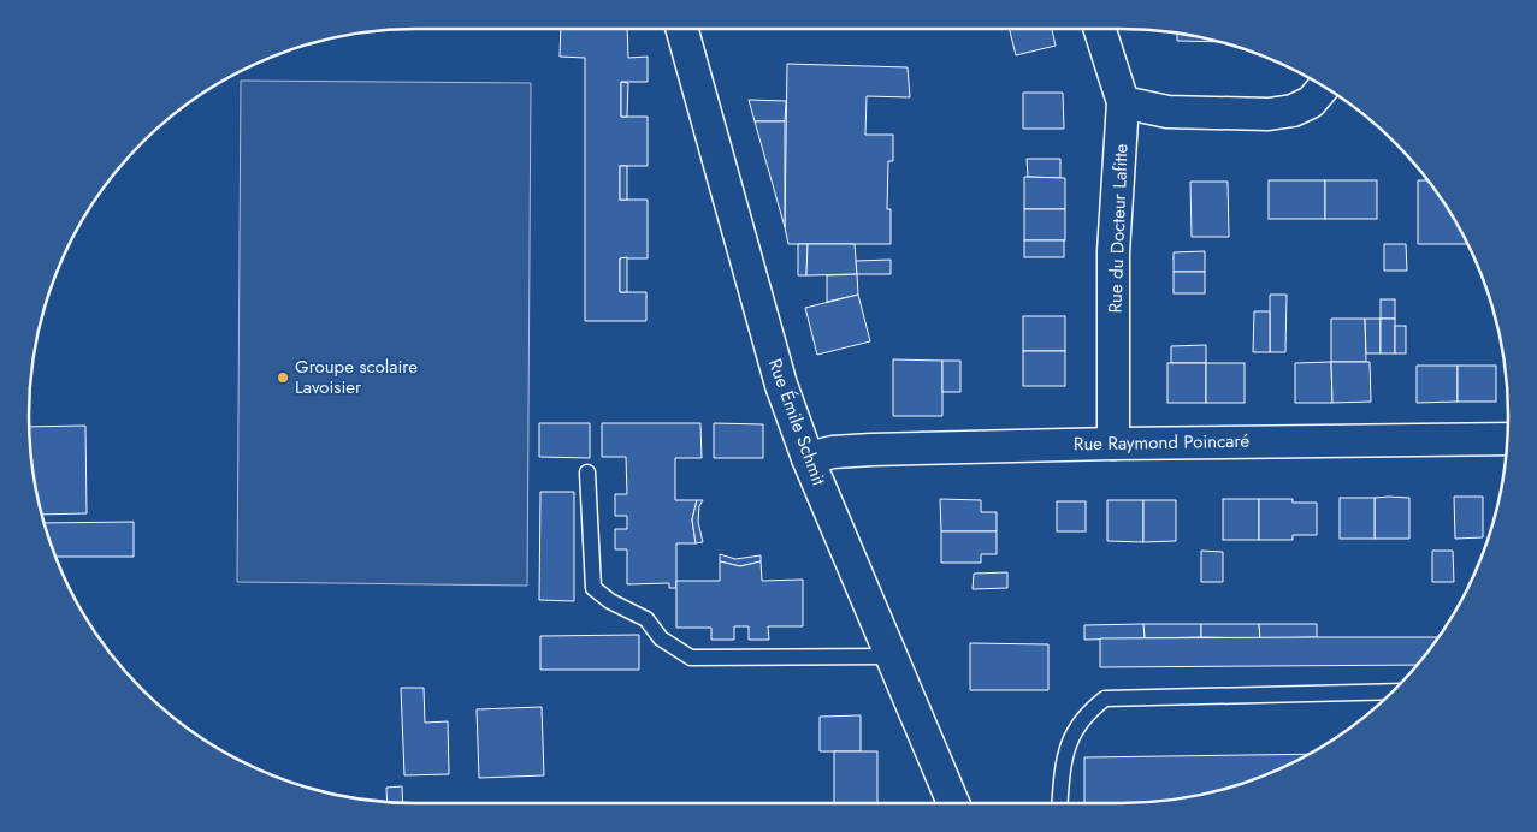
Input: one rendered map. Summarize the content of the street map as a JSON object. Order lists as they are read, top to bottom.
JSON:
{
  "streets": {
    "street": ["Rue du Docteur Lafitte", "Rue Émile Schmit", "Rue Raymond Poincaré"]
  },
  "crossings": [
    ["Rue du Docteur Lafitte", "Rue Raymond Poincaré"],
    ["Rue Émile Schmit", "Rue Raymond Poincaré"]
  ],
  "places": ["Groupe scolaire Lavoisier"]
}
